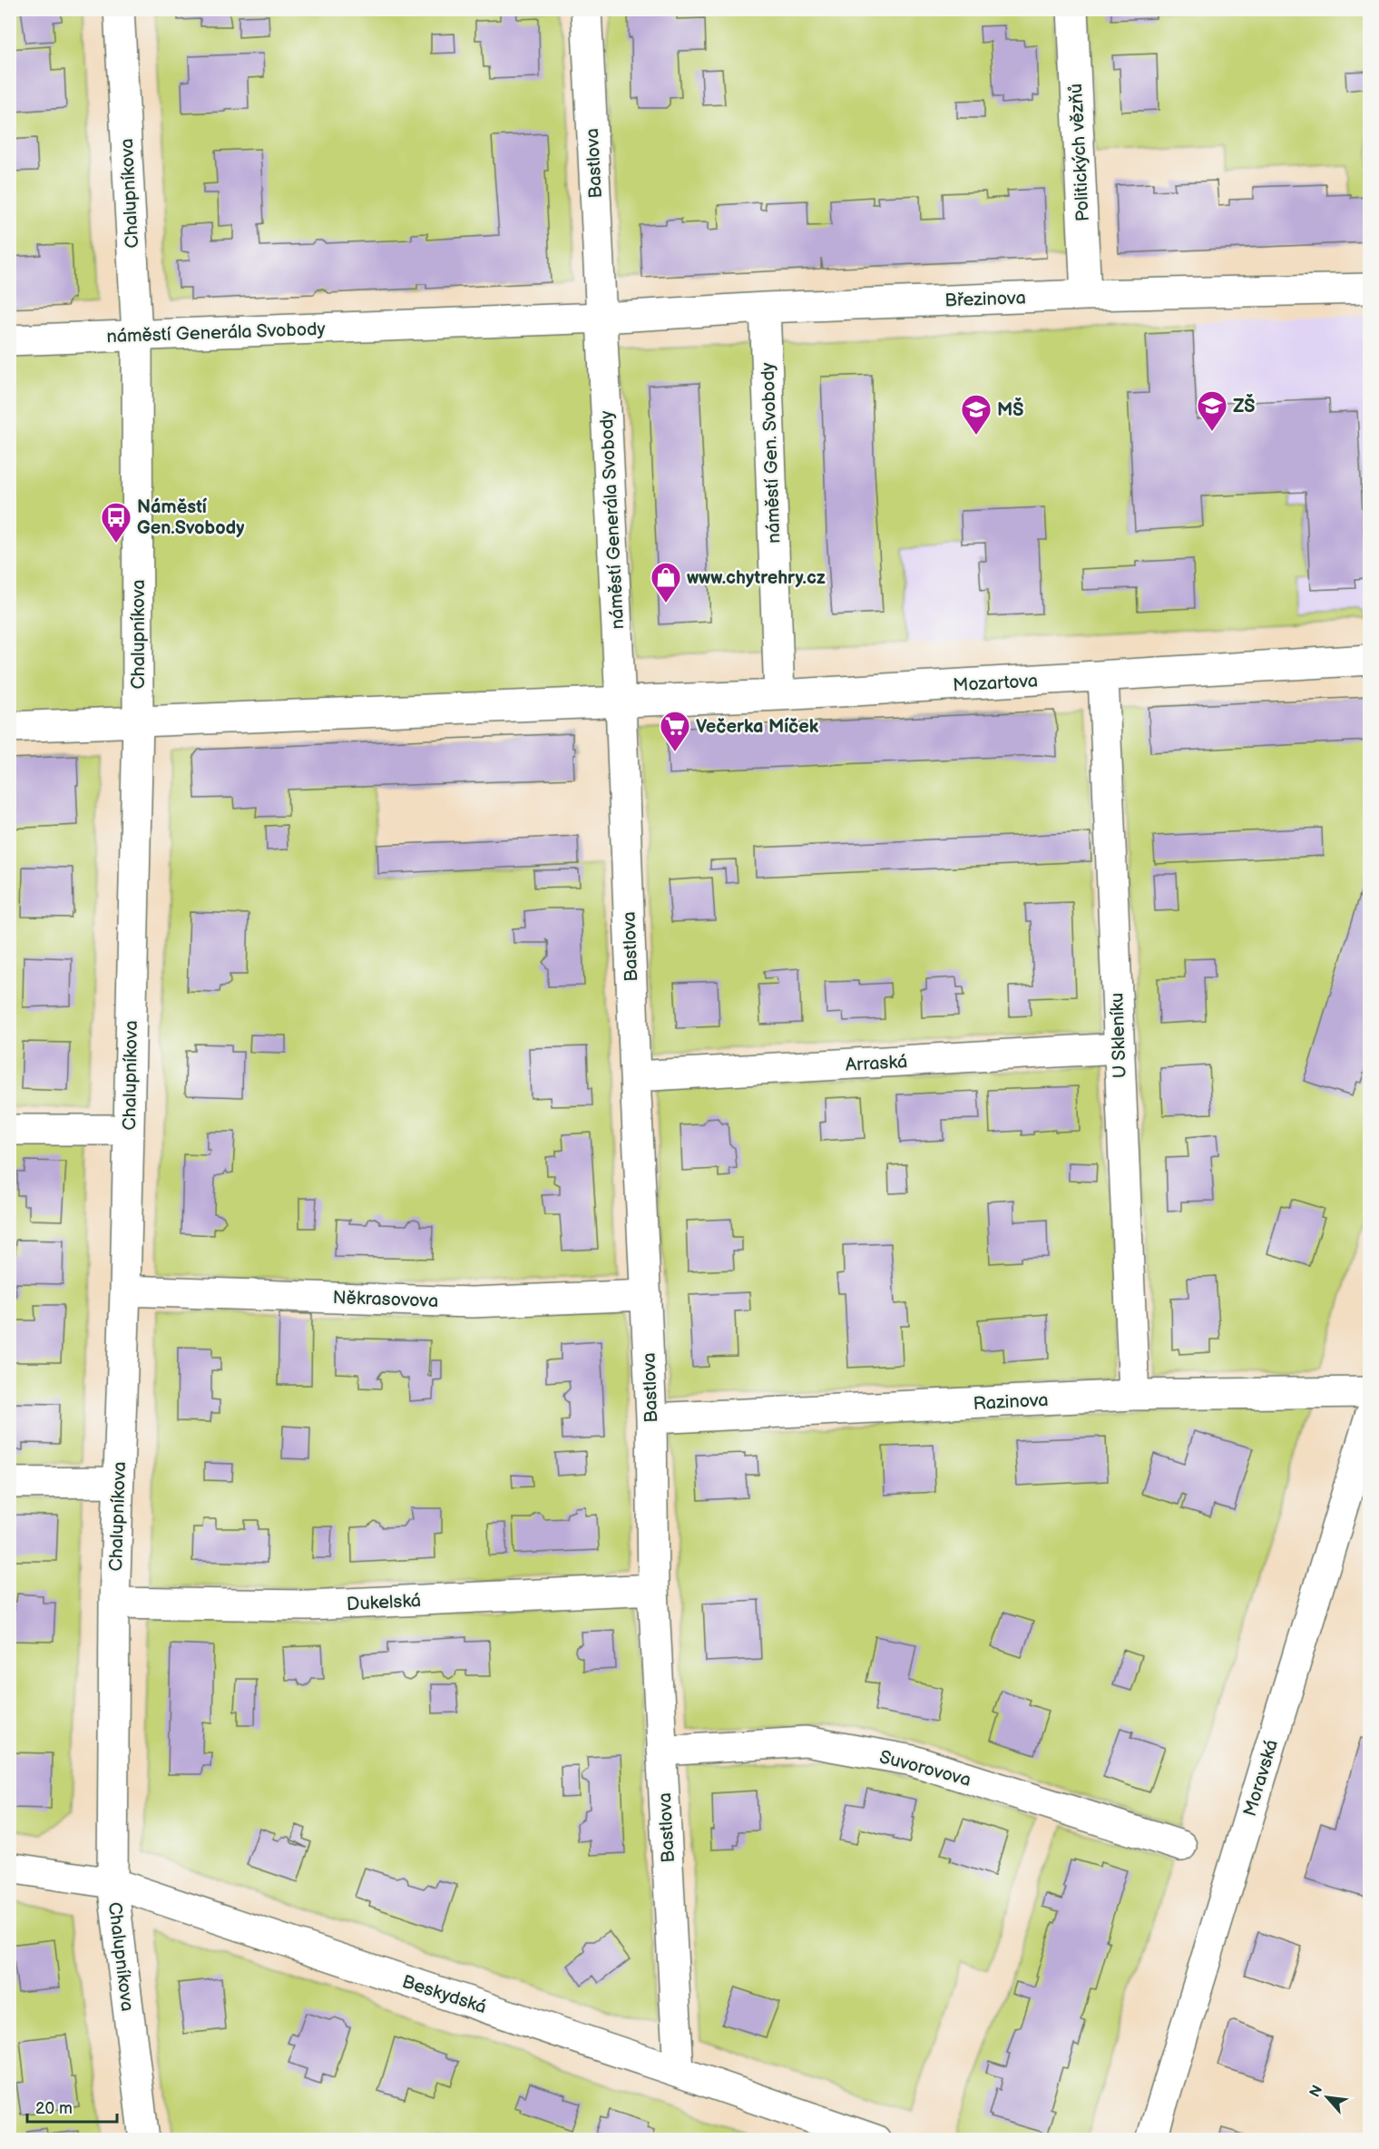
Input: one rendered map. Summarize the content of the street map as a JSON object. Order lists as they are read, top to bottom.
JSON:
{
  "streets": {
    "street": [
      "Politických vězňů",
      "Bastlova",
      "Chalupníkova",
      "Březinova",
      "náměstí Generála Svobody",
      "náměstí Gen. Svobody",
      "Mozartova",
      "U Skleníku",
      "Arraská",
      "Někrasovova",
      "Razinova",
      "Dukelská",
      "Suvorovova",
      "Moravská",
      "Beskydská"
    ]
  },
  "crossings": [
    ["Politických vězňů", "Březinova"],
    ["Bastlova", "Březinova"],
    ["Bastlova", "náměstí Generála Svobody"],
    ["Bastlova", "Mozartova"],
    ["Bastlova", "Arraská"],
    ["Bastlova", "Někrasovova"],
    ["Bastlova", "Razinova"],
    ["Bastlova", "Dukelská"],
    ["Bastlova", "Suvorovova"],
    ["Bastlova", "Beskydská"],
    ["Chalupníkova", "náměstí Generála Svobody"],
    ["Chalupníkova", "Někrasovova"],
    ["Chalupníkova", "Dukelská"],
    ["Chalupníkova", "Beskydská"],
    ["Březinova", "náměstí Generála Svobody"],
    ["Březinova", "náměstí Gen. Svobody"],
    ["náměstí Generála Svobody", "Mozartova"],
    ["náměstí Gen. Svobody", "Mozartova"],
    ["Mozartova", "U Skleníku"],
    ["U Skleníku", "Arraská"],
    ["U Skleníku", "Razinova"]
  ],
  "places": {
    "school or university": ["ZŠ", "MŠ"],
    "bus stop": ["Náměstí Gen.Svobody"],
    "shop": ["www.chytrehry.cz"],
    "supermarket": ["Večerka Míček"]
  },
  "scale_bar": "20 m",
  "north": "top left"
}
